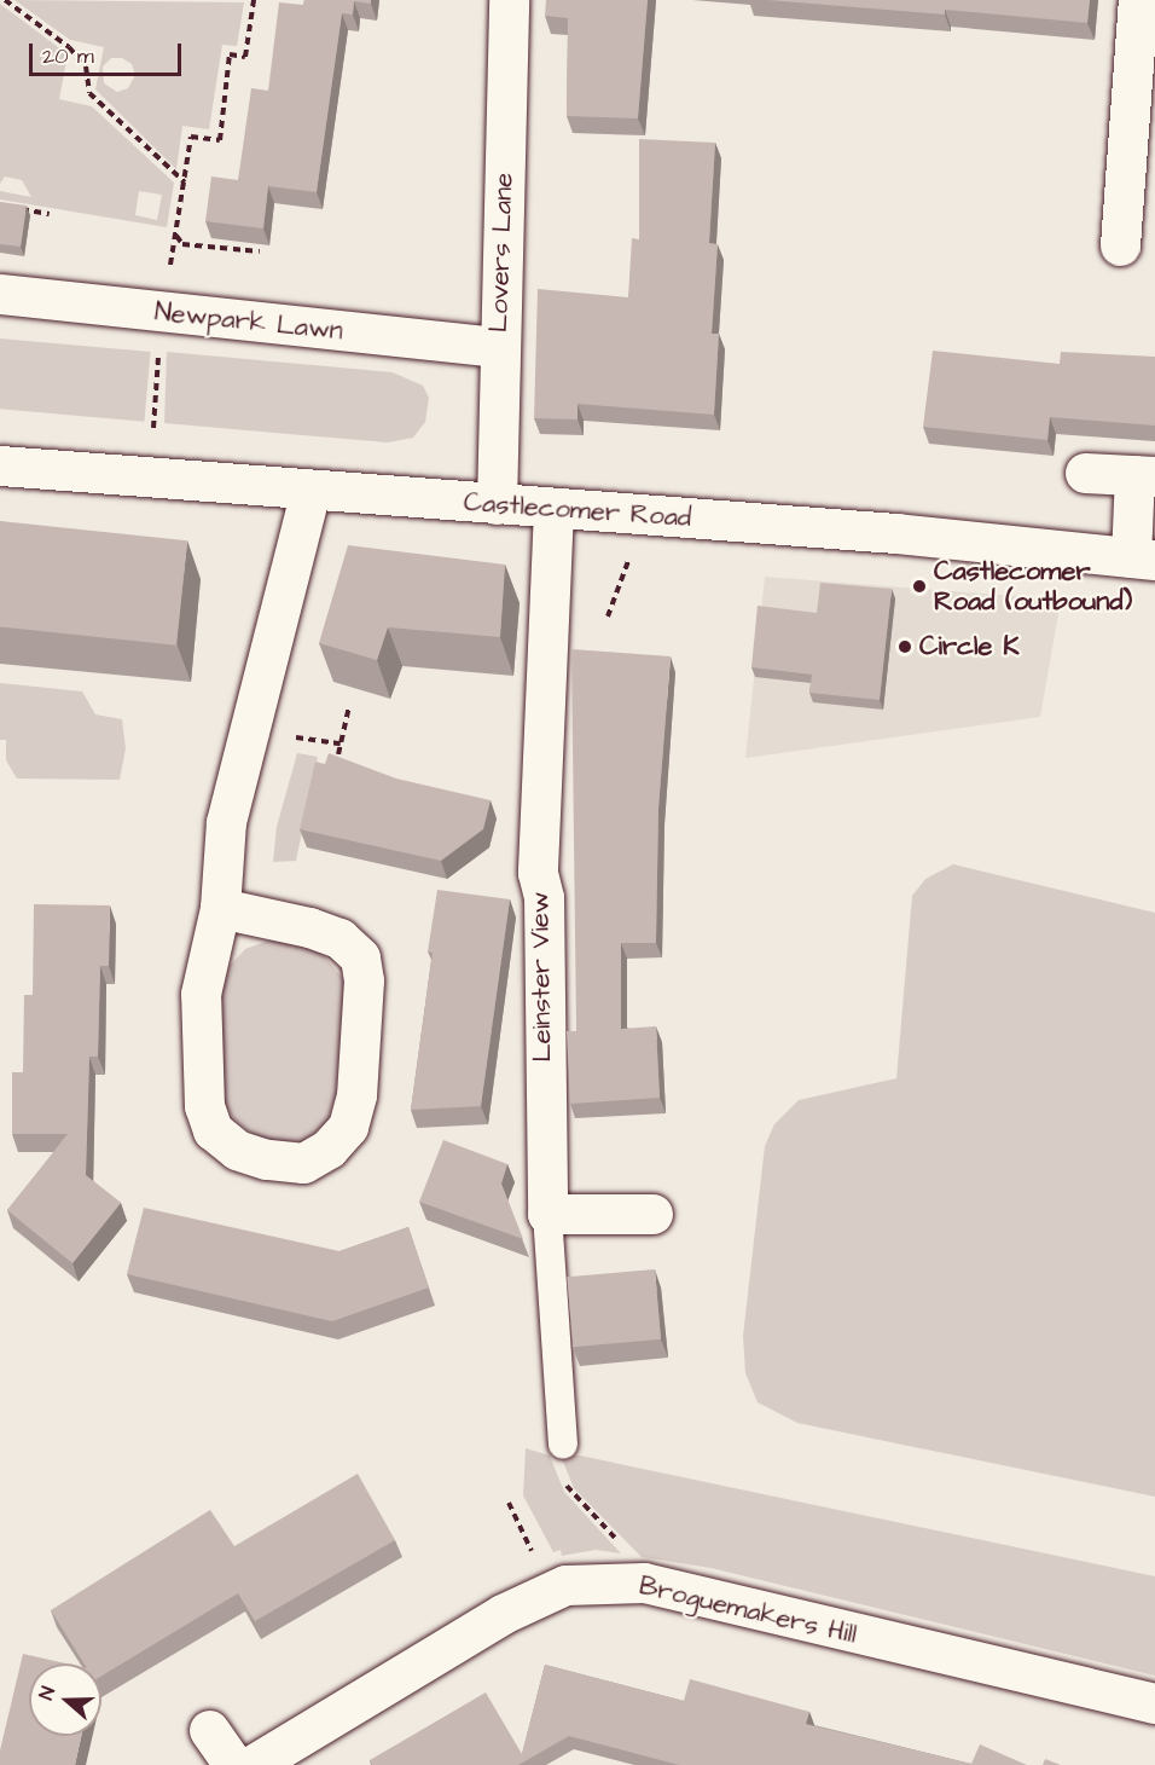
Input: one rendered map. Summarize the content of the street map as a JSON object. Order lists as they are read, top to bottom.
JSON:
{
  "streets": {
    "street": [
      "Lovers Lane",
      "Newpark Lawn",
      "Castlecomer Road",
      "Leinster View",
      "Broguemakers Hill"
    ]
  },
  "crossings": [
    ["Lovers Lane", "Newpark Lawn"],
    ["Lovers Lane", "Castlecomer Road"],
    ["Castlecomer Road", "Leinster View"]
  ],
  "places": ["Castlecomer Road (outbound)", "Circle K"],
  "scale_bar": "20 m",
  "north": "left"
}
